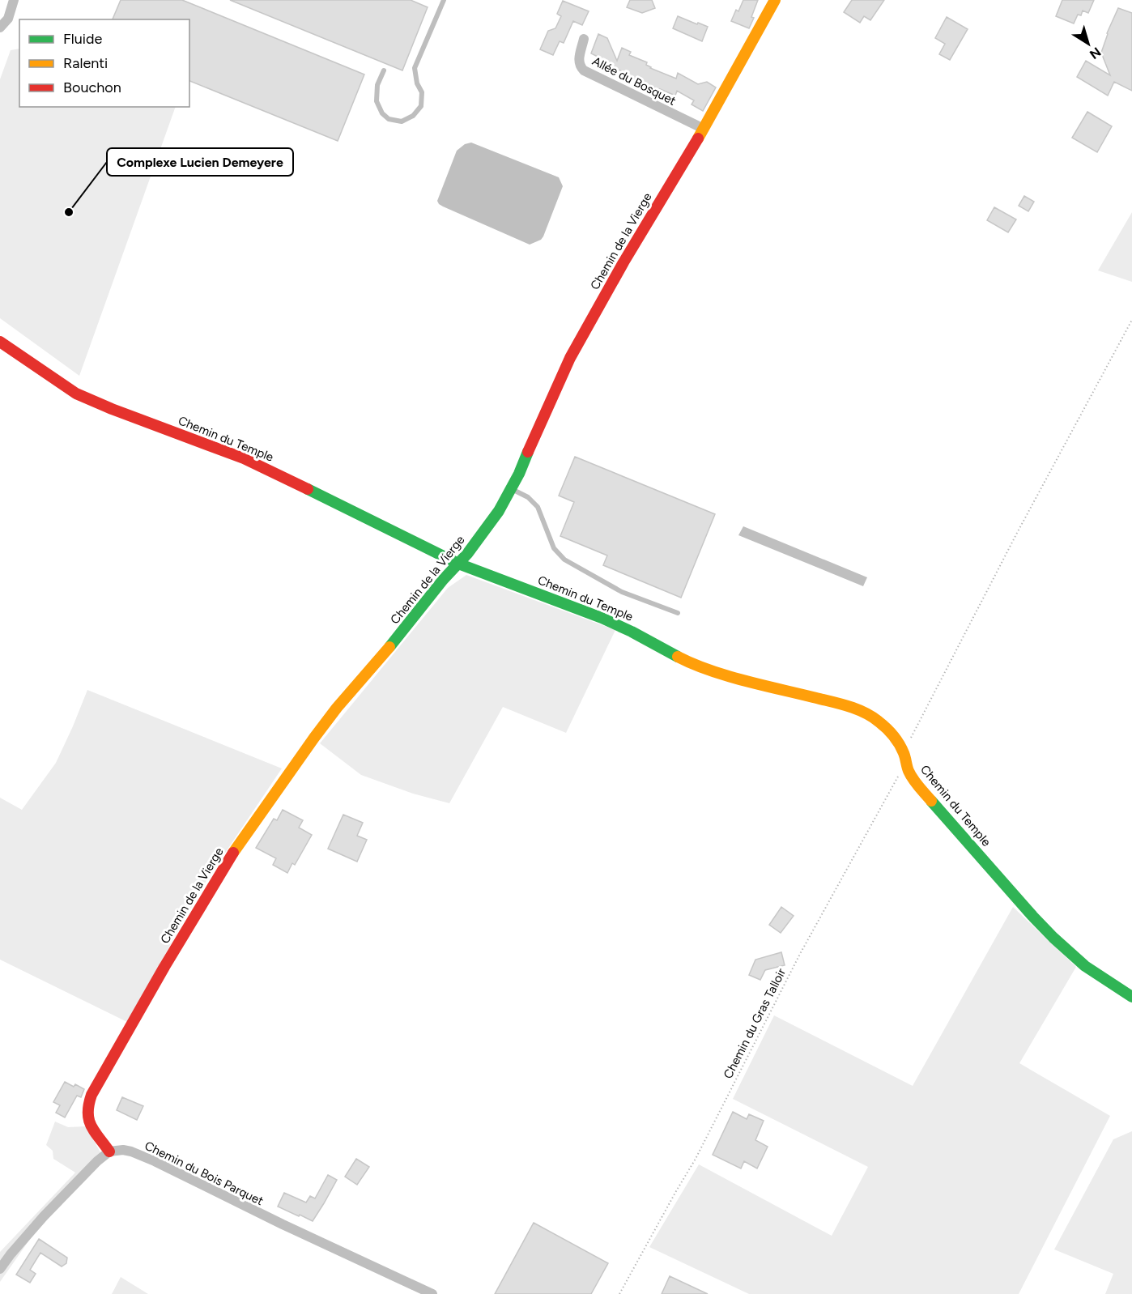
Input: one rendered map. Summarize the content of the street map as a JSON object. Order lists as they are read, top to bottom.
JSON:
{
  "streets": {
    "street": [
      "Allée du Bosquet",
      "Chemin de la Vierge",
      "Chemin du Temple",
      "Chemin du Bois Parquet"
    ],
    "path": ["Chemin du Gras Talloir"]
  },
  "crossings": [
    ["Allée du Bosquet", "Chemin de la Vierge"],
    ["Chemin de la Vierge", "Chemin du Temple"],
    ["Chemin de la Vierge", "Chemin du Bois Parquet"],
    ["Chemin du Temple", "Chemin du Gras Talloir"]
  ],
  "places": ["Complexe Lucien Demeyere"],
  "legend": ["Fluide", "Ralenti", "Bouchon"],
  "north": "bottom right"
}
